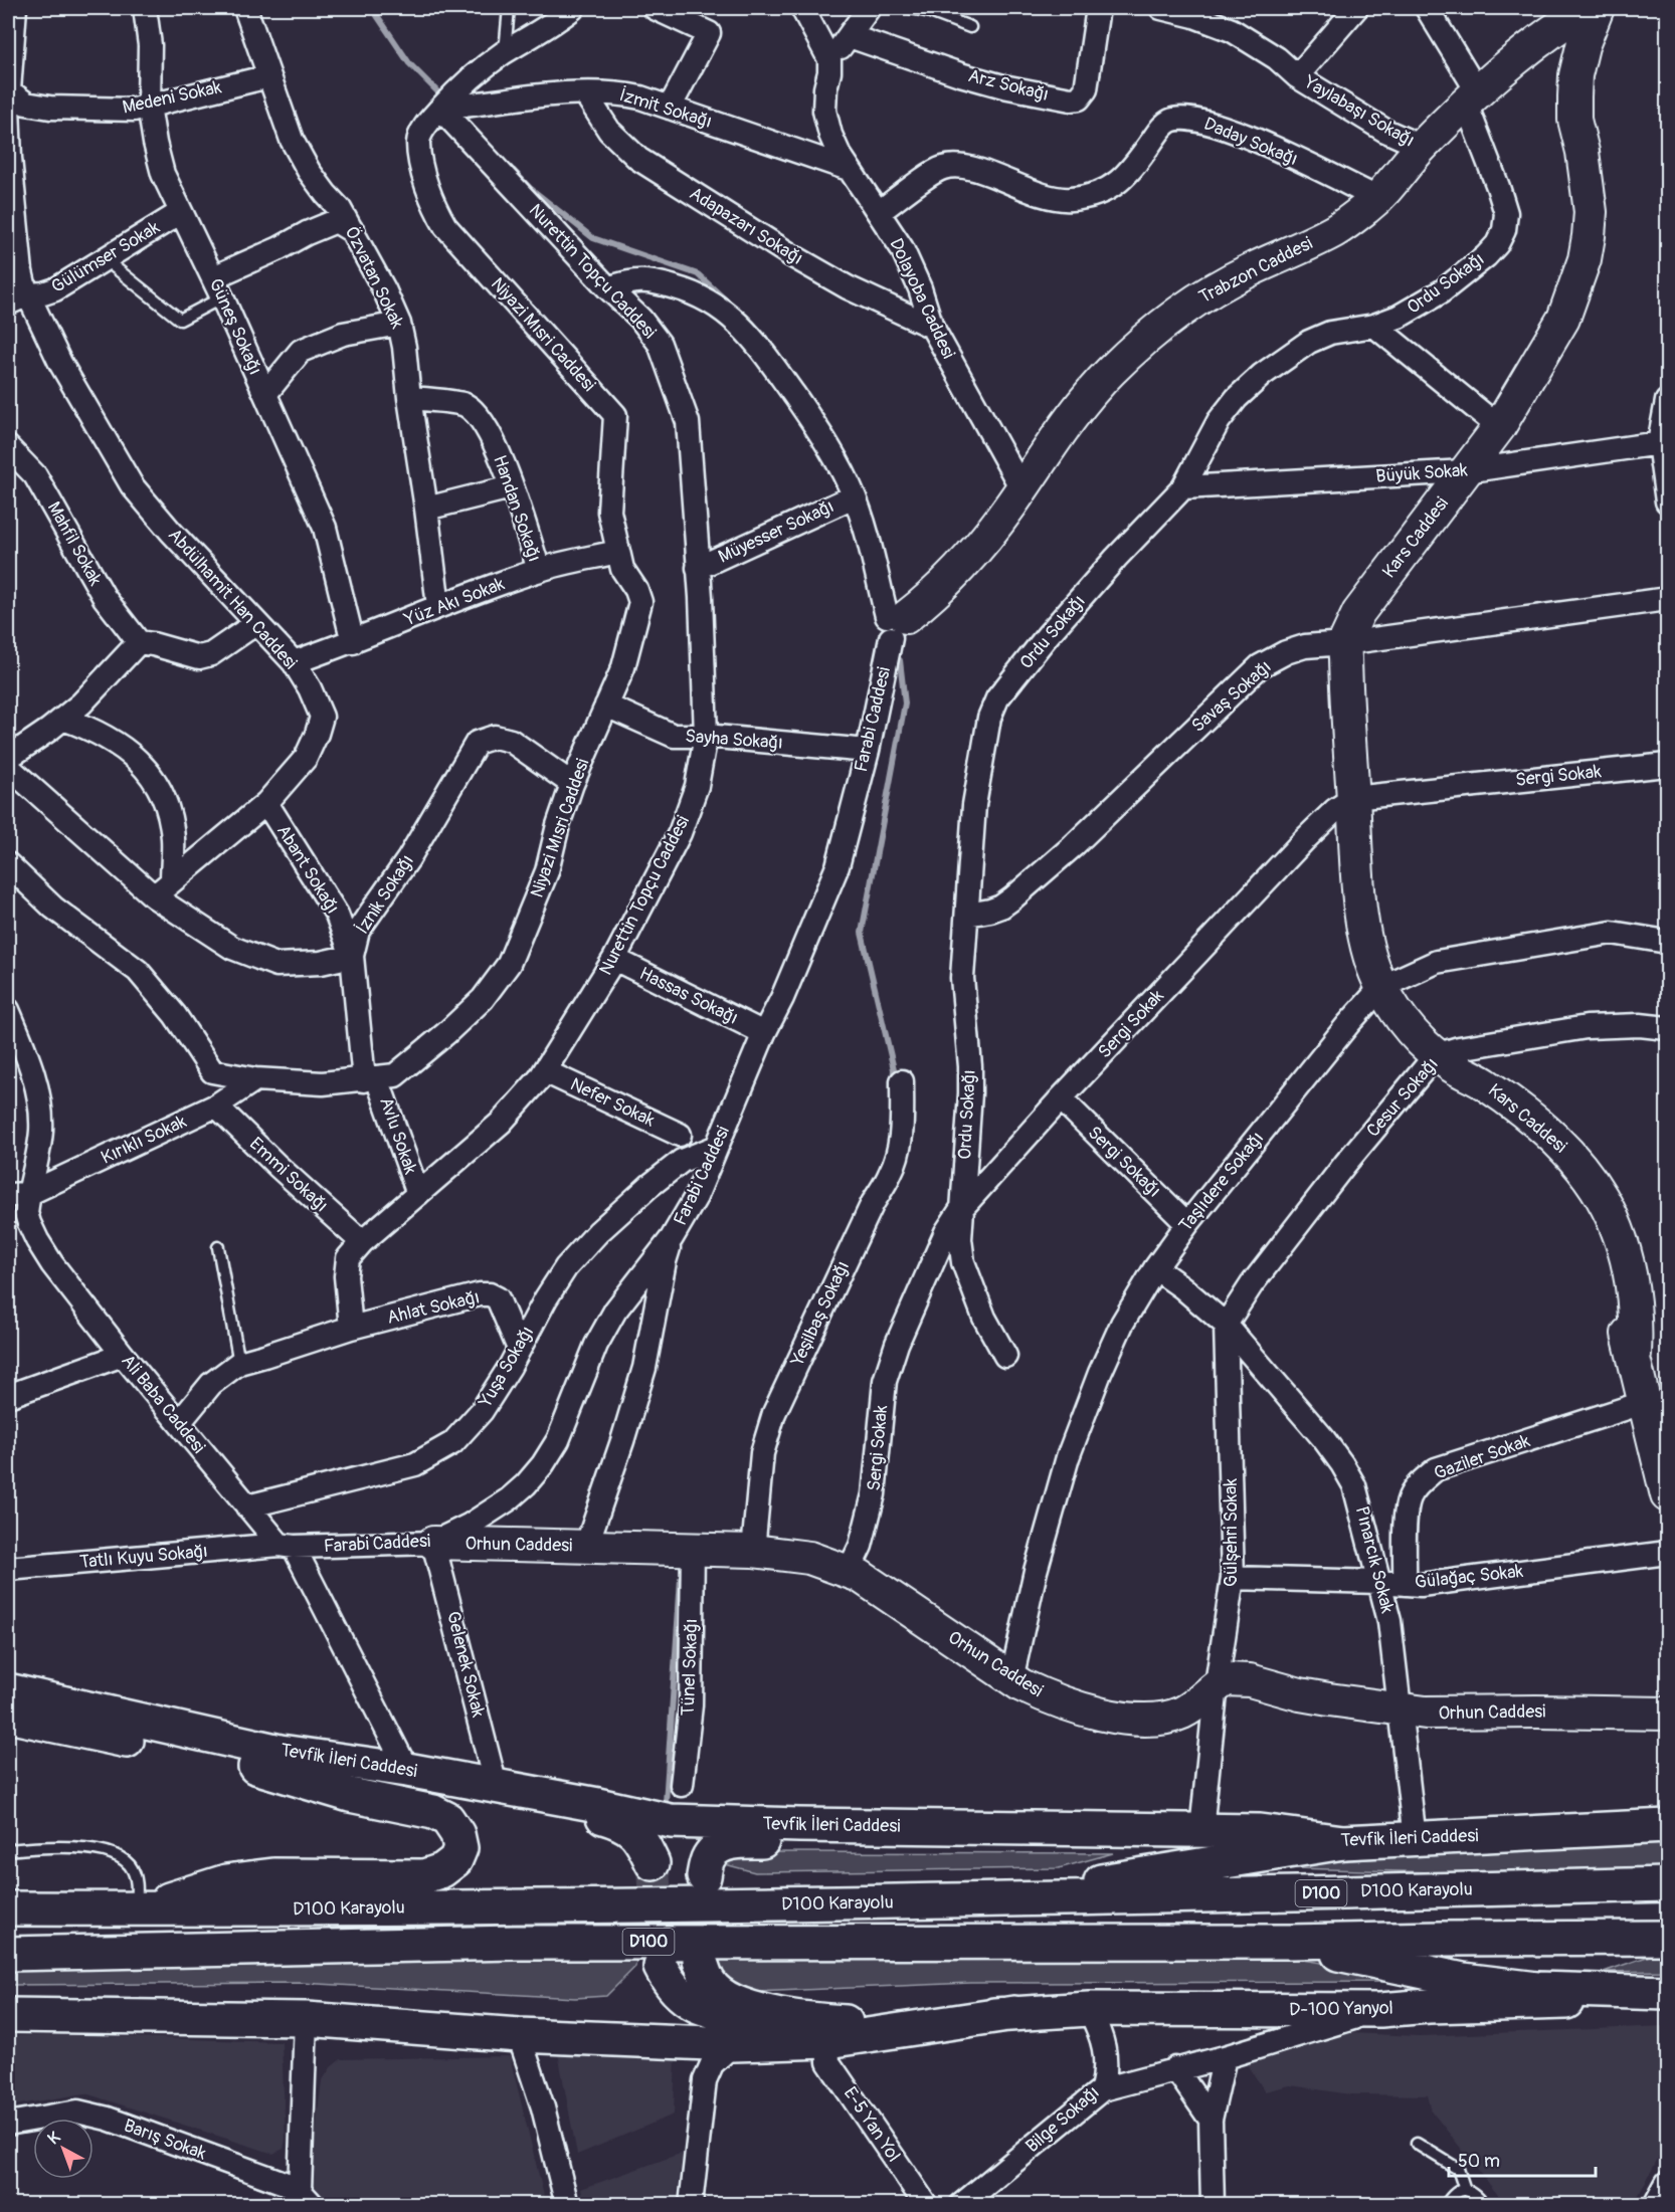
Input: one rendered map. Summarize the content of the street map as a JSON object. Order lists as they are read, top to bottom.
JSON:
{
  "streets": {
    "main road": [
      "Tevfik İleri Caddesi",
      "D100 Karayolu",
      "D100",
      "D-100 Yanyol"
    ],
    "street": [
      "Arz Sokağı",
      "Medeni Sokak",
      "İzmit Sokağı",
      "Yaylabaşı Sokağı",
      "Daday Sokağı",
      "Adapazarı Sokağı",
      "Gülümser Sokak",
      "Trabzon Caddesi",
      "Nurettin Topçu Caddesi",
      "Özvatan Sokak",
      "Ordu Sokağı",
      "Dolayoba Caddesi",
      "Güneş Sokağı",
      "Niyazi Mısri Caddesi",
      "Büyük Sokak",
      "Handan Sokağı",
      "Müyesser Sokağı",
      "Kars Caddesi",
      "Mahfil Sokak",
      "Abdülhamit Han Caddesi",
      "Yüz Akı Sokak",
      "Savaş Sokağı",
      "Farabi Caddesi",
      "Sayha Sokağı",
      "Sergi Sokak",
      "Abant Sokağı",
      "İznik Sokağı",
      "Hassas Sokağı",
      "Cesur Sokağı",
      "Nefer Sokak",
      "Avlu Sokak",
      "Kırıklı Sokak",
      "Sergi Sokağı",
      "Emmi Sokağı",
      "Taşlıdere Sokağı",
      "Ahlat Sokağı",
      "Yeşilbaş Sokağı",
      "Yuşa Sokağı",
      "Ali Baba Caddesi",
      "Gaziler Sokak",
      "Gülşehri Sokak",
      "Orhun Caddesi",
      "Tatlı Kuyu Sokağı",
      "Pınarcık Sokak",
      "Gülağaç Sokak",
      "Gelenek Sokak",
      "Tünel Sokağı",
      "Bilge Sokağı",
      "E-5 Yan Yol",
      "Barış Sokak"
    ]
  },
  "crossings": [
    ["Medeni Sokak", "Özvatan Sokak"],
    ["Medeni Sokak", "Güneş Sokağı"],
    ["Medeni Sokak", "Abdülhamit Han Caddesi"],
    ["İzmit Sokağı", "Adapazarı Sokağı"],
    ["İzmit Sokağı", "Nurettin Topçu Caddesi"],
    ["İzmit Sokağı", "Dolayoba Caddesi"],
    ["İzmit Sokağı", "Niyazi Mısri Caddesi"],
    ["Yaylabaşı Sokağı", "Trabzon Caddesi"],
    ["Daday Sokağı", "Trabzon Caddesi"],
    ["Daday Sokağı", "Dolayoba Caddesi"],
    ["Adapazarı Sokağı", "Dolayoba Caddesi"],
    ["Gülümser Sokak", "Güneş Sokağı"],
    ["Gülümser Sokak", "Abdülhamit Han Caddesi"],
    ["Trabzon Caddesi", "Ordu Sokağı"],
    ["Trabzon Caddesi", "Dolayoba Caddesi"],
    ["Trabzon Caddesi", "Farabi Caddesi"],
    ["Nurettin Topçu Caddesi", "Niyazi Mısri Caddesi"],
    ["Nurettin Topçu Caddesi", "Müyesser Sokağı"],
    ["Nurettin Topçu Caddesi", "Farabi Caddesi"],
    ["Nurettin Topçu Caddesi", "Sayha Sokağı"],
    ["Nurettin Topçu Caddesi", "Hassas Sokağı"],
    ["Nurettin Topçu Caddesi", "Nefer Sokak"],
    ["Nurettin Topçu Caddesi", "Avlu Sokak"],
    ["Nurettin Topçu Caddesi", "Emmi Sokağı"],
    ["Nurettin Topçu Caddesi", "Ahlat Sokağı"],
    ["Özvatan Sokak", "Handan Sokağı"],
    ["Özvatan Sokak", "Yüz Akı Sokak"],
    ["Ordu Sokağı", "Büyük Sokak"],
    ["Ordu Sokağı", "Savaş Sokağı"],
    ["Ordu Sokağı", "Sergi Sokak"],
    ["Güneş Sokağı", "Yüz Akı Sokak"],
    ["Niyazi Mısri Caddesi", "Yüz Akı Sokak"],
    ["Niyazi Mısri Caddesi", "Sayha Sokağı"],
    ["Niyazi Mısri Caddesi", "Abant Sokağı"],
    ["Niyazi Mısri Caddesi", "İznik Sokağı"],
    ["Niyazi Mısri Caddesi", "Avlu Sokak"],
    ["Niyazi Mısri Caddesi", "Kırıklı Sokak"],
    ["Büyük Sokak", "Kars Caddesi"],
    ["Handan Sokağı", "Yüz Akı Sokak"],
    ["Müyesser Sokağı", "Farabi Caddesi"],
    ["Kars Caddesi", "Savaş Sokağı"],
    ["Kars Caddesi", "Sergi Sokak"],
    ["Kars Caddesi", "Cesur Sokağı"],
    ["Kars Caddesi", "Taşlıdere Sokağı"],
    ["Kars Caddesi", "Gaziler Sokak"],
    ["Abdülhamit Han Caddesi", "Yüz Akı Sokak"],
    ["Abdülhamit Han Caddesi", "Abant Sokağı"],
    ["Abdülhamit Han Caddesi", "İznik Sokağı"],
    ["Farabi Caddesi", "Sayha Sokağı"],
    ["Farabi Caddesi", "Hassas Sokağı"],
    ["Farabi Caddesi", "Yuşa Sokağı"],
    ["Farabi Caddesi", "Ali Baba Caddesi"],
    ["Farabi Caddesi", "Orhun Caddesi"],
    ["Farabi Caddesi", "Tatlı Kuyu Sokağı"],
    ["Farabi Caddesi", "Gelenek Sokak"],
    ["Sergi Sokak", "Sergi Sokağı"],
    ["Sergi Sokak", "Orhun Caddesi"],
    ["Abant Sokağı", "İznik Sokağı"],
    ["Abant Sokağı", "Avlu Sokak"],
    ["Cesur Sokağı", "Gülşehri Sokak"],
    ["Cesur Sokağı", "Pınarcık Sokak"],
    ["Kırıklı Sokak", "Emmi Sokağı"],
    ["Kırıklı Sokak", "Ali Baba Caddesi"],
    ["Sergi Sokağı", "Taşlıdere Sokağı"],
    ["Taşlıdere Sokağı", "Orhun Caddesi"],
    ["Ahlat Sokağı", "Yuşa Sokağı"],
    ["Yeşilbaş Sokağı", "Orhun Caddesi"],
    ["Yuşa Sokağı", "Ali Baba Caddesi"],
    ["Ali Baba Caddesi", "Tatlı Kuyu Sokağı"],
    ["Ali Baba Caddesi", "Tevfik İleri Caddesi"],
    ["Gaziler Sokak", "Gülağaç Sokak"],
    ["Gülşehri Sokak", "Orhun Caddesi"],
    ["Gülşehri Sokak", "Pınarcık Sokak"],
    ["Gülşehri Sokak", "Gülağaç Sokak"],
    ["Gülşehri Sokak", "Tevfik İleri Caddesi"],
    ["Orhun Caddesi", "Pınarcık Sokak"],
    ["Orhun Caddesi", "Gelenek Sokak"],
    ["Orhun Caddesi", "Tünel Sokağı"],
    ["Pınarcık Sokak", "Gülağaç Sokak"],
    ["Pınarcık Sokak", "Tevfik İleri Caddesi"],
    ["Gelenek Sokak", "Tevfik İleri Caddesi"],
    ["D-100 Yanyol", "Bilge Sokağı"]
  ],
  "scale_bar": "50 m",
  "north": "top left"
}
